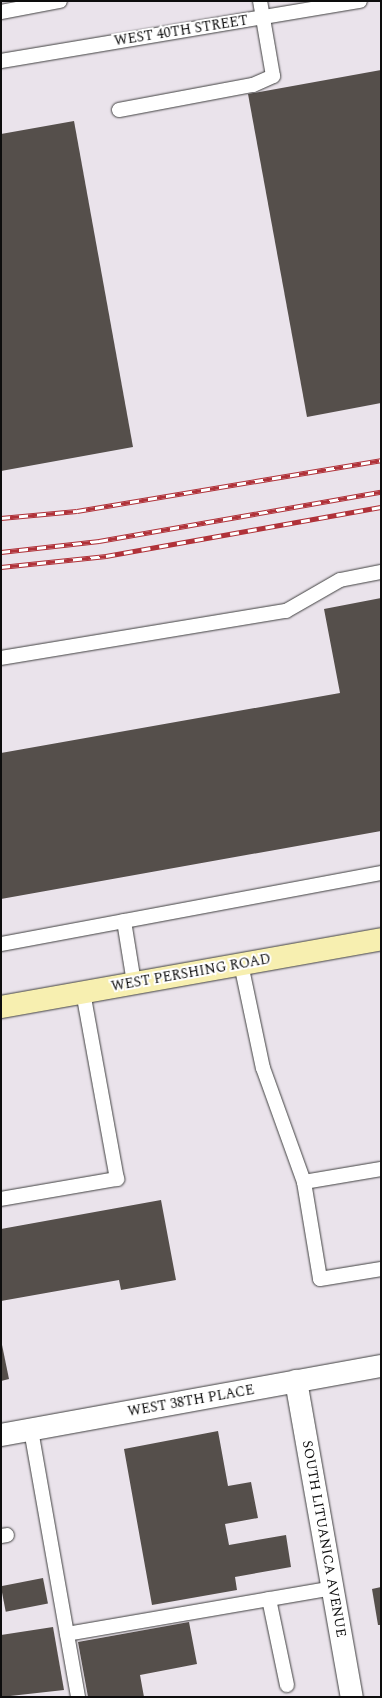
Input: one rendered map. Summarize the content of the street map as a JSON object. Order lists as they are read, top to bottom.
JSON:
{
  "streets": {
    "main road": ["WEST PERSHING ROAD"],
    "street": ["WEST 38TH PLACE", "SOUTH LITUANICA AVENUE"],
    "lane": ["WEST 40TH STREET"]
  },
  "crossings": [
    ["WEST 38TH PLACE", "SOUTH LITUANICA AVENUE"]
  ]
}
